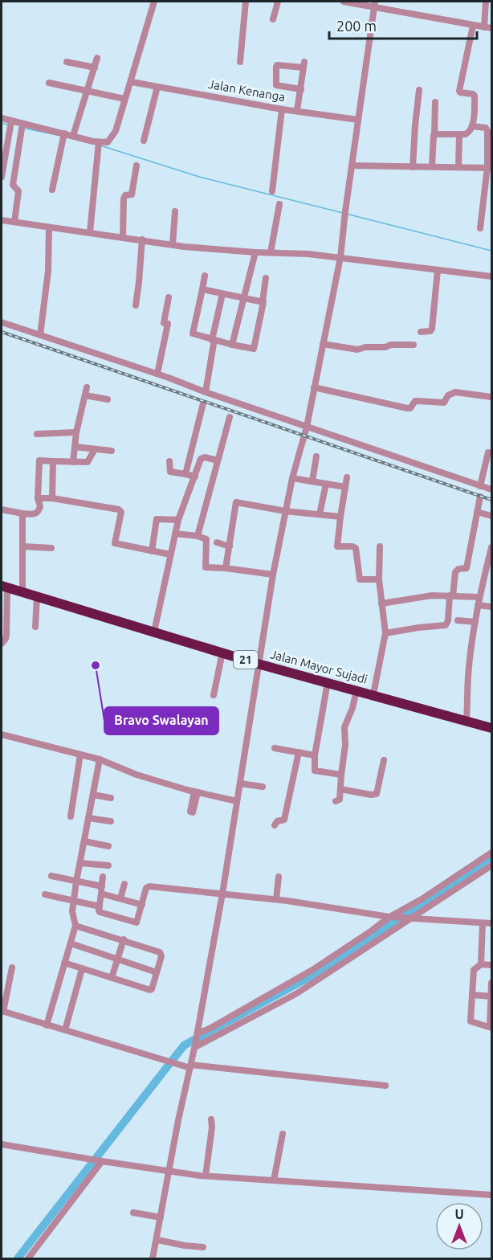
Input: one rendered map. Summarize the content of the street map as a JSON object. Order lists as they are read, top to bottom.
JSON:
{
  "streets": {
    "highway": ["21", "Jalan Mayor Sujadi"],
    "street": ["Jalan Kenanga"]
  },
  "places": ["Bravo Swalayan"],
  "scale_bar": "200 m",
  "north": "top"
}
